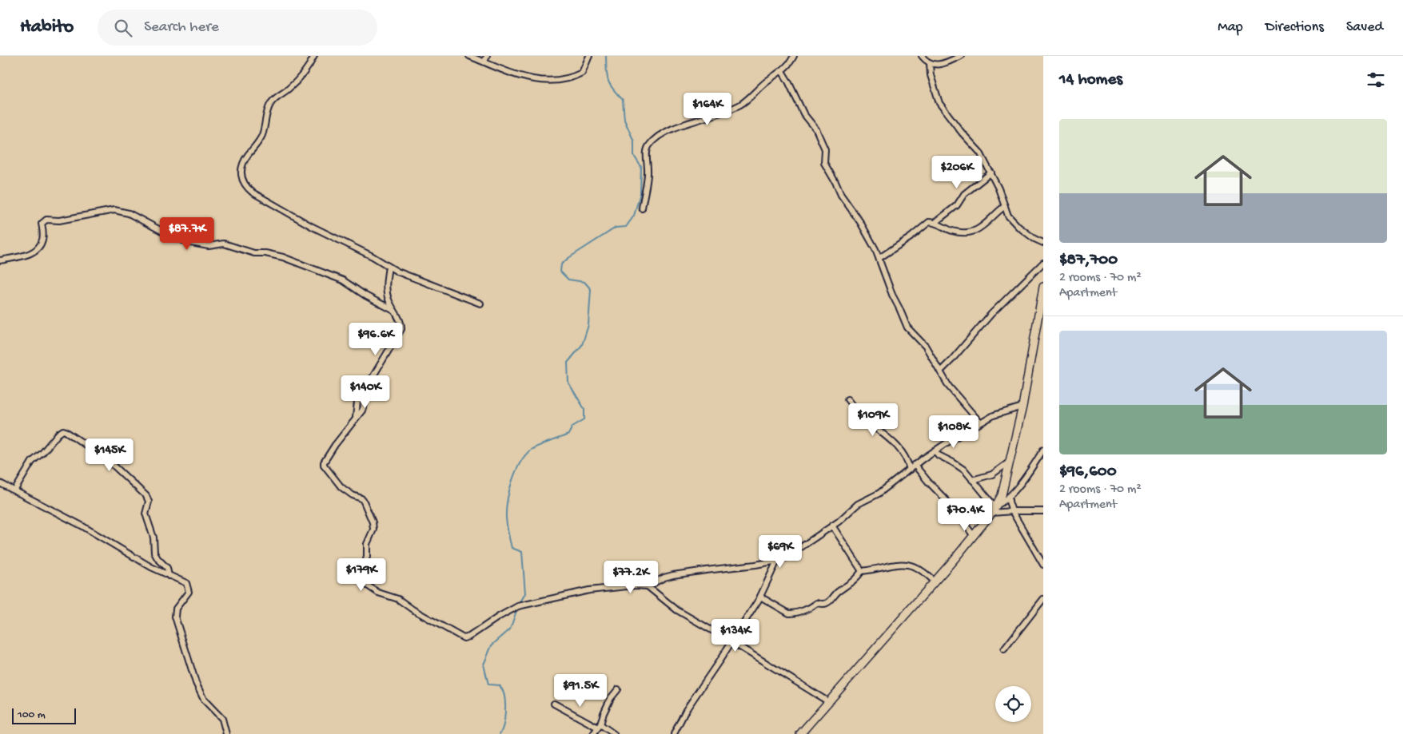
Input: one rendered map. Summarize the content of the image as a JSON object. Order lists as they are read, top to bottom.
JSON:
{
  "scale_bar": "100 m",
  "page": {
    "header": "Habito",
    "search": "Search here",
    "nav": ["Map", "Directions", "Saved"],
    "heading": "14 homes",
    "price": [
      "$164K",
      "$206K",
      "$87.7K",
      "$96.6K",
      "$140K",
      "$109K",
      "$108K",
      "$145K",
      "$70.4K",
      "$69K",
      "$179K",
      "$77.2K",
      "$134K",
      "$91.5K"
    ],
    "list": [
      {
        "name": "$87,700",
        "note": "2 rooms · 70 m² · Apartment"
      },
      {
        "name": "$96,600",
        "note": "2 rooms · 70 m² · Apartment"
      }
    ],
    "scale": "100 m"
  }
}
